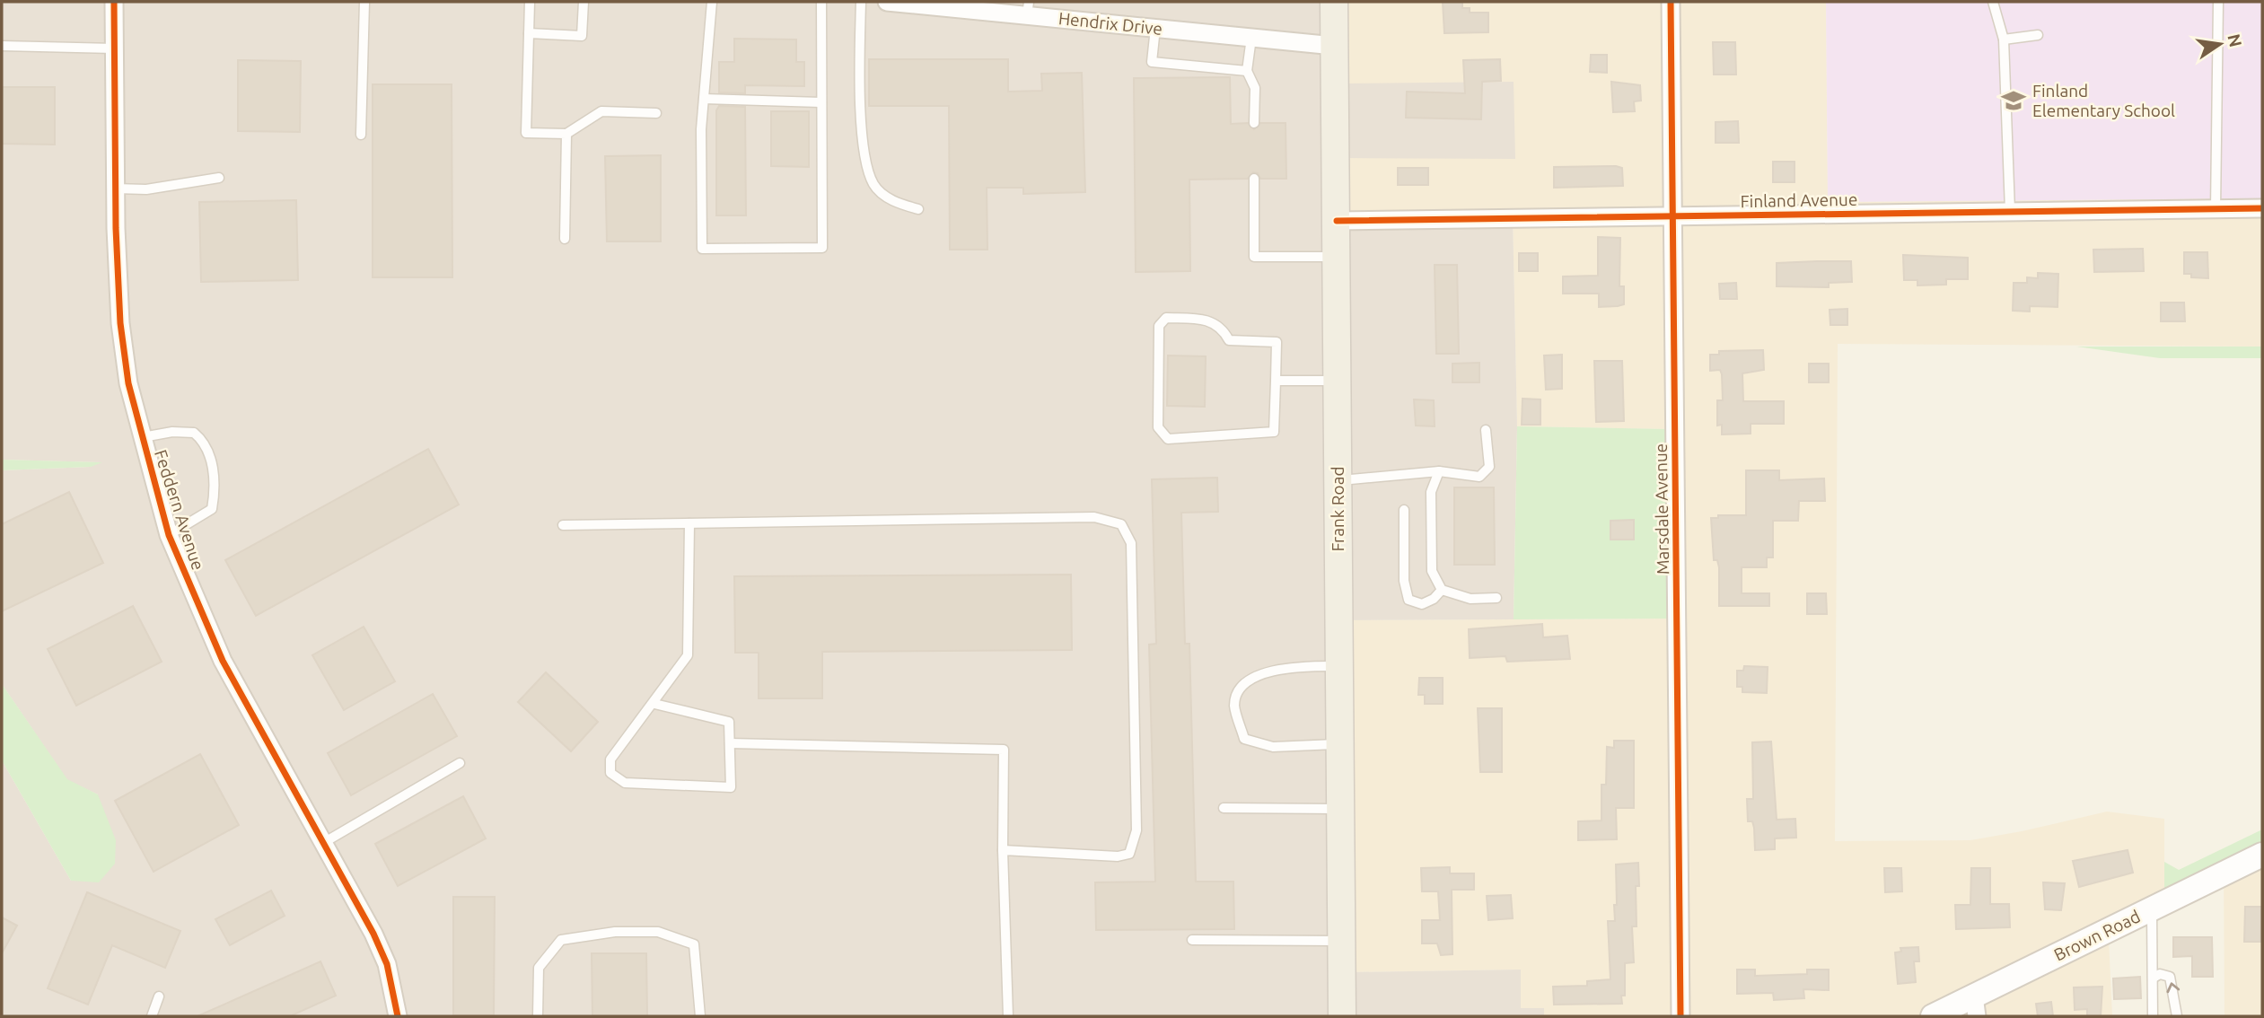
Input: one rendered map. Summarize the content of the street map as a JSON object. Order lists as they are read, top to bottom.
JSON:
{
  "streets": {
    "main road": ["Frank Road", "Brown Road"],
    "street": [
      "Hendrix Drive",
      "Finland Avenue",
      "Marsdale Avenue",
      "Feddern Avenue"
    ]
  },
  "crossings": [
    ["Hendrix Drive", "Frank Road"],
    ["Finland Avenue", "Frank Road"],
    ["Finland Avenue", "Marsdale Avenue"]
  ],
  "places": {
    "school or university": ["Finland Elementary School"]
  },
  "north": "right"
}
